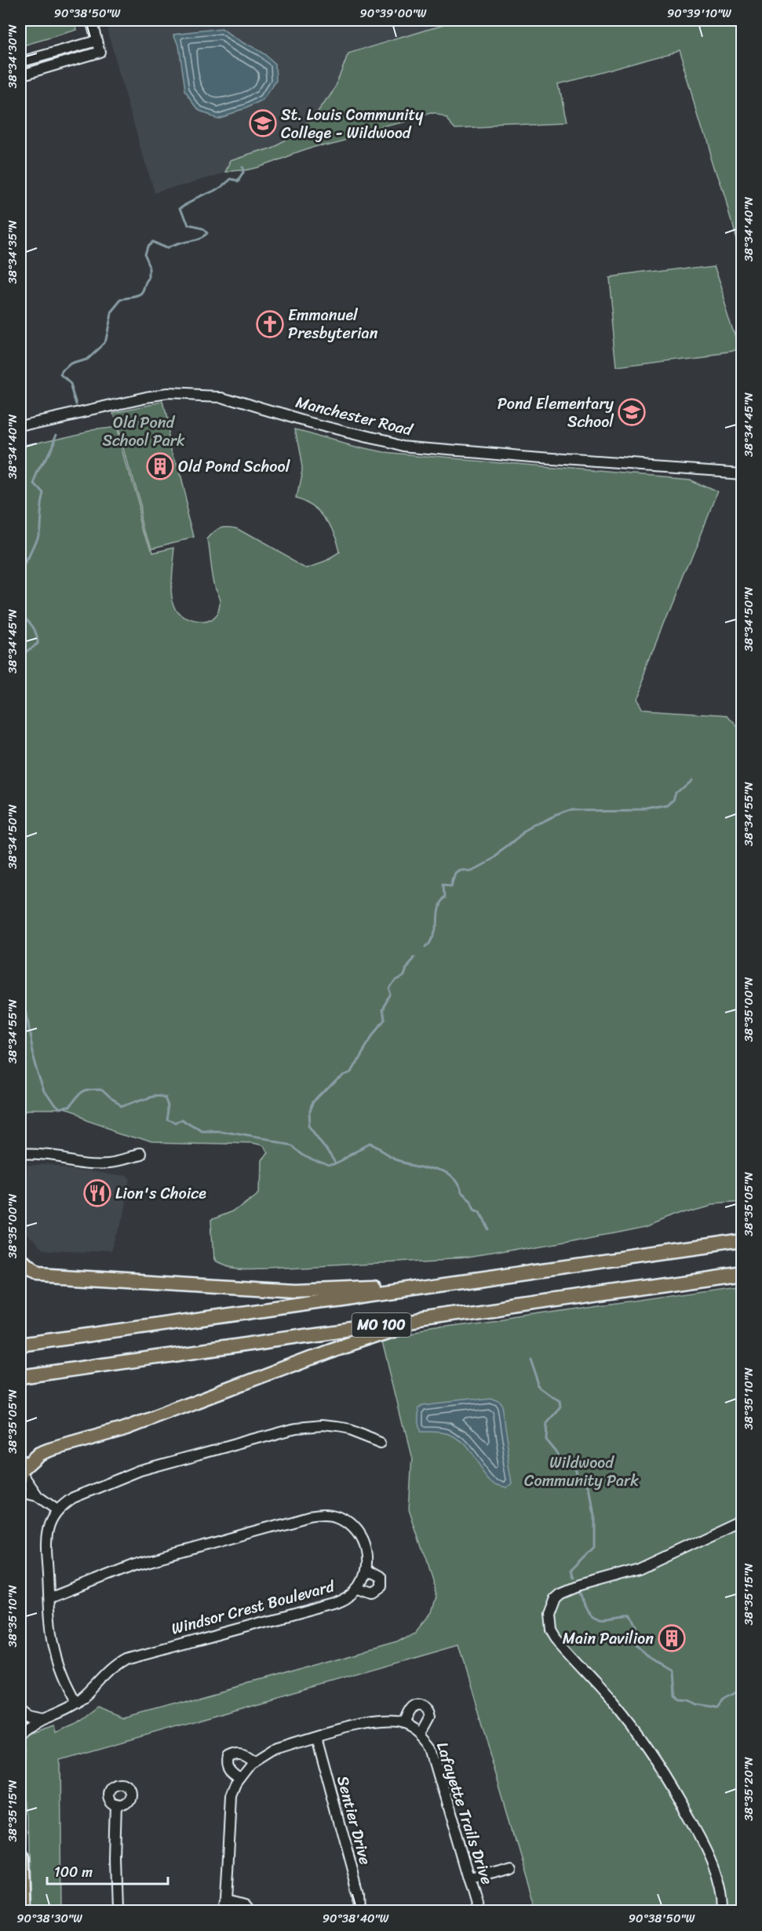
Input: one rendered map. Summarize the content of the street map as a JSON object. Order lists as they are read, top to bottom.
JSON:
{
  "streets": {
    "highway": ["MO 100"],
    "street": [
      "Manchester Road",
      "Windsor Crest Boulevard",
      "Lafayette Trails Drive",
      "Sentier Drive"
    ]
  },
  "crossings": [
    ["Lafayette Trails Drive", "Sentier Drive"]
  ],
  "parks": ["Old Pond School Park", "Wildwood Community Park"],
  "places": {
    "school or university": ["St. Louis Community College - Wildwood", "Pond Elementary School"],
    "church": ["Emmanuel Presbyterian"],
    "building": ["Old Pond School", "Main Pavilion"],
    "restaurant": ["Lion's Choice"]
  },
  "scale_bar": "100 m",
  "coordinates": [
    "90°38'50\"W",
    "90°39'00\"W",
    "90°39'10\"W",
    "38°34'30\"N",
    "38°34'40\"N",
    "38°34'35\"N",
    "38°34'45\"N",
    "38°34'50\"N",
    "38°34'55\"N",
    "38°35'00\"N",
    "38°35'05\"N",
    "38°35'10\"N",
    "38°35'15\"N",
    "38°35'20\"N",
    "90°38'30\"W",
    "90°38'40\"W"
  ]
}
